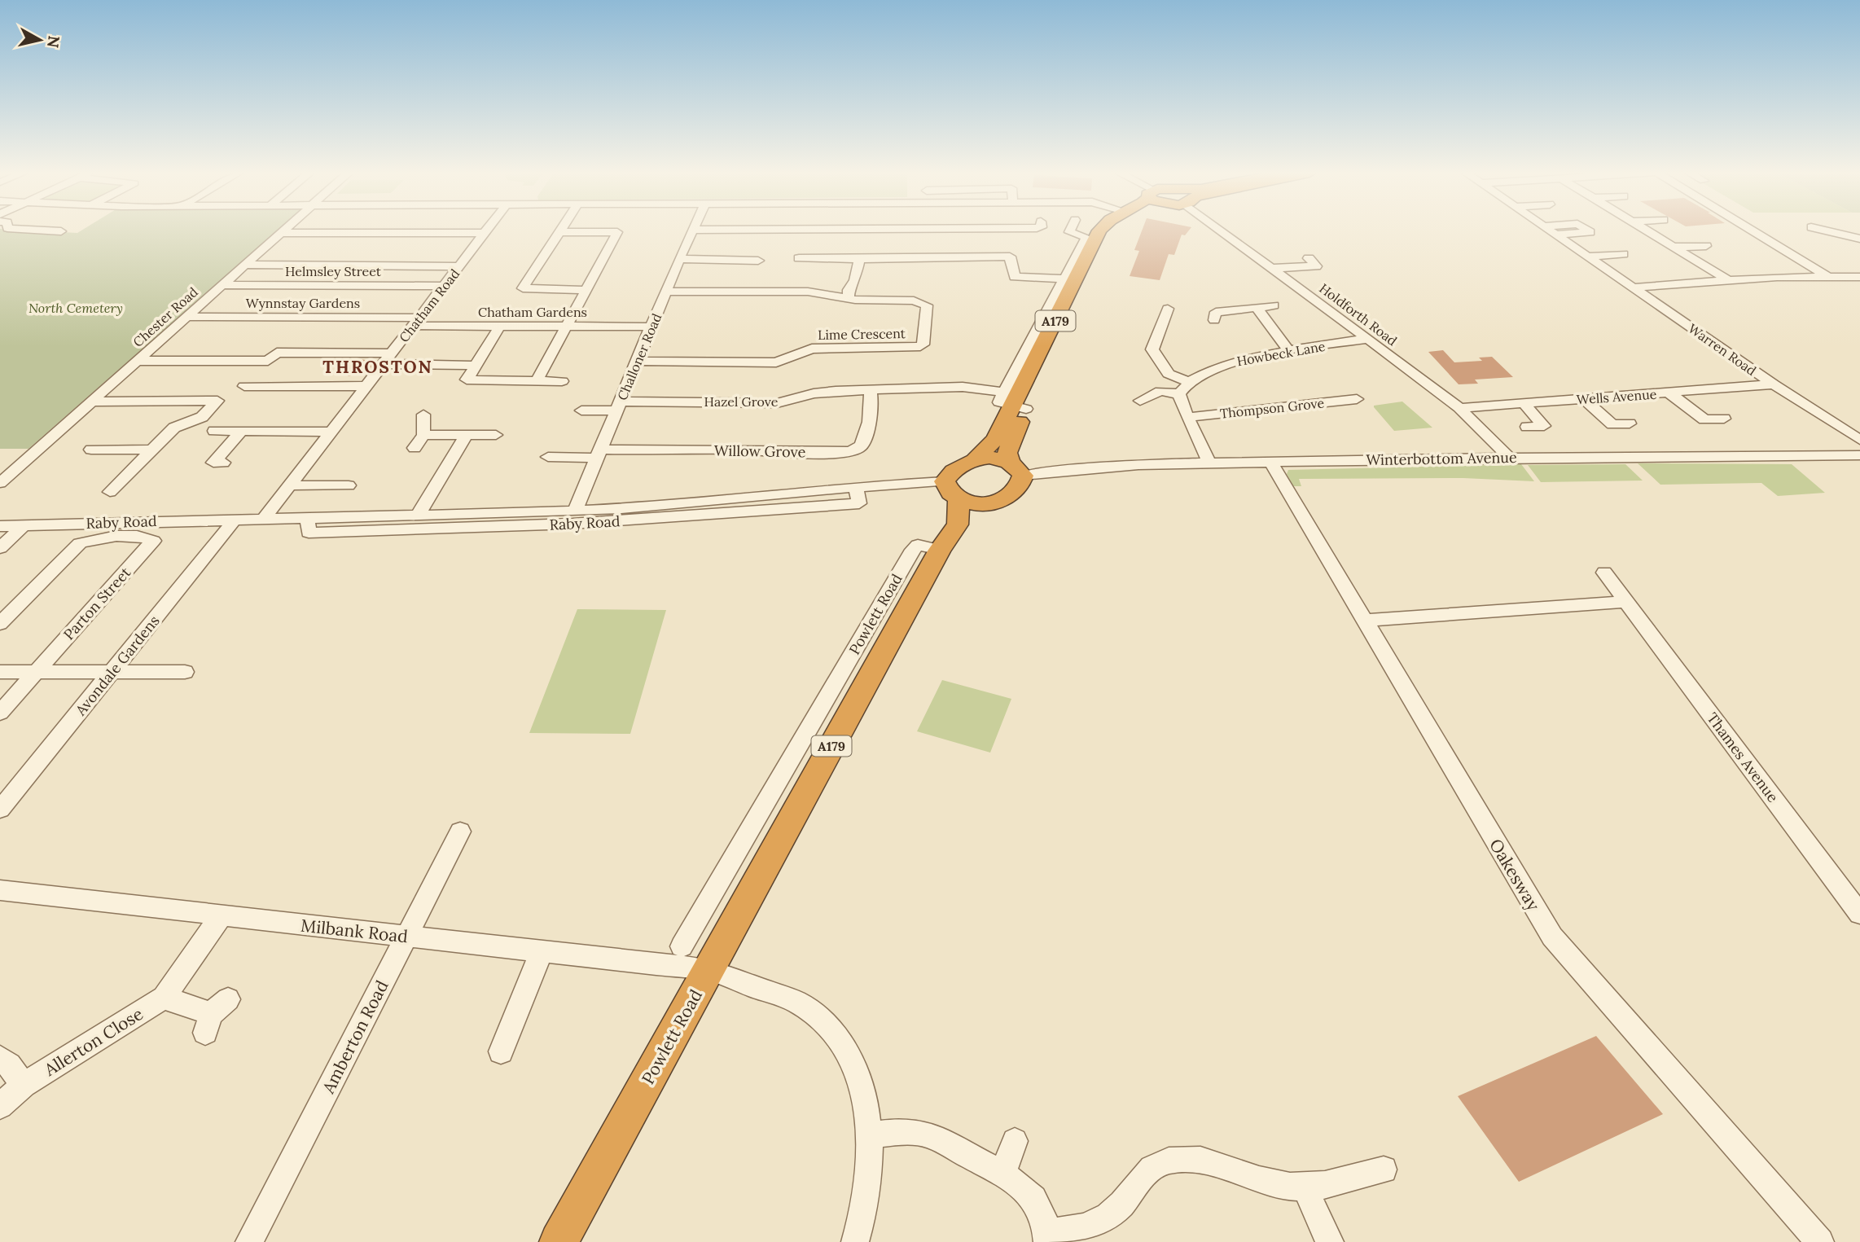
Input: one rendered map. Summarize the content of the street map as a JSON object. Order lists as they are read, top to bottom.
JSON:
{
  "streets": {
    "highway": ["A179", "Powlett Road"],
    "street": [
      "Helmsley Street",
      "Wynnstay Gardens",
      "Chatham Road",
      "Chatham Gardens",
      "Holdforth Road",
      "Chester Road",
      "Lime Crescent",
      "Warren Road",
      "Howbeck Lane",
      "Challoner Road",
      "Wells Avenue",
      "Hazel Grove",
      "Thompson Grove",
      "Willow Grove",
      "Winterbottom Avenue",
      "Raby Road",
      "Parton Street",
      "Avondale Gardens",
      "Thames Avenue",
      "Oakesway",
      "Milbank Road",
      "Amberton Road",
      "Allerton Close"
    ]
  },
  "crossings": [
    ["Helmsley Street", "Chatham Road"],
    ["Helmsley Street", "Chester Road"],
    ["Wynnstay Gardens", "Chatham Road"],
    ["Wynnstay Gardens", "Chatham Gardens"],
    ["Wynnstay Gardens", "Chester Road"],
    ["Chatham Road", "Chatham Gardens"],
    ["Chatham Road", "Raby Road"],
    ["Chatham Gardens", "Challoner Road"],
    ["Holdforth Road", "Howbeck Lane"],
    ["Holdforth Road", "Wells Avenue"],
    ["Holdforth Road", "Winterbottom Avenue"],
    ["A179", "Hazel Grove"],
    ["A179", "Winterbottom Avenue"],
    ["A179", "Raby Road"],
    ["A179", "Powlett Road"],
    ["Lime Crescent", "Challoner Road"],
    ["Warren Road", "Wells Avenue"],
    ["Challoner Road", "Hazel Grove"],
    ["Challoner Road", "Willow Grove"],
    ["Challoner Road", "Raby Road"],
    ["Hazel Grove", "Willow Grove"],
    ["Winterbottom Avenue", "Raby Road"],
    ["Winterbottom Avenue", "Powlett Road"],
    ["Winterbottom Avenue", "Oakesway"],
    ["Raby Road", "Powlett Road"],
    ["Raby Road", "Avondale Gardens"],
    ["Powlett Road", "Milbank Road"],
    ["Milbank Road", "Amberton Road"],
    ["Milbank Road", "Allerton Close"]
  ],
  "districts": ["THROSTON"],
  "parks": ["North Cemetery"],
  "north": "right"
}
